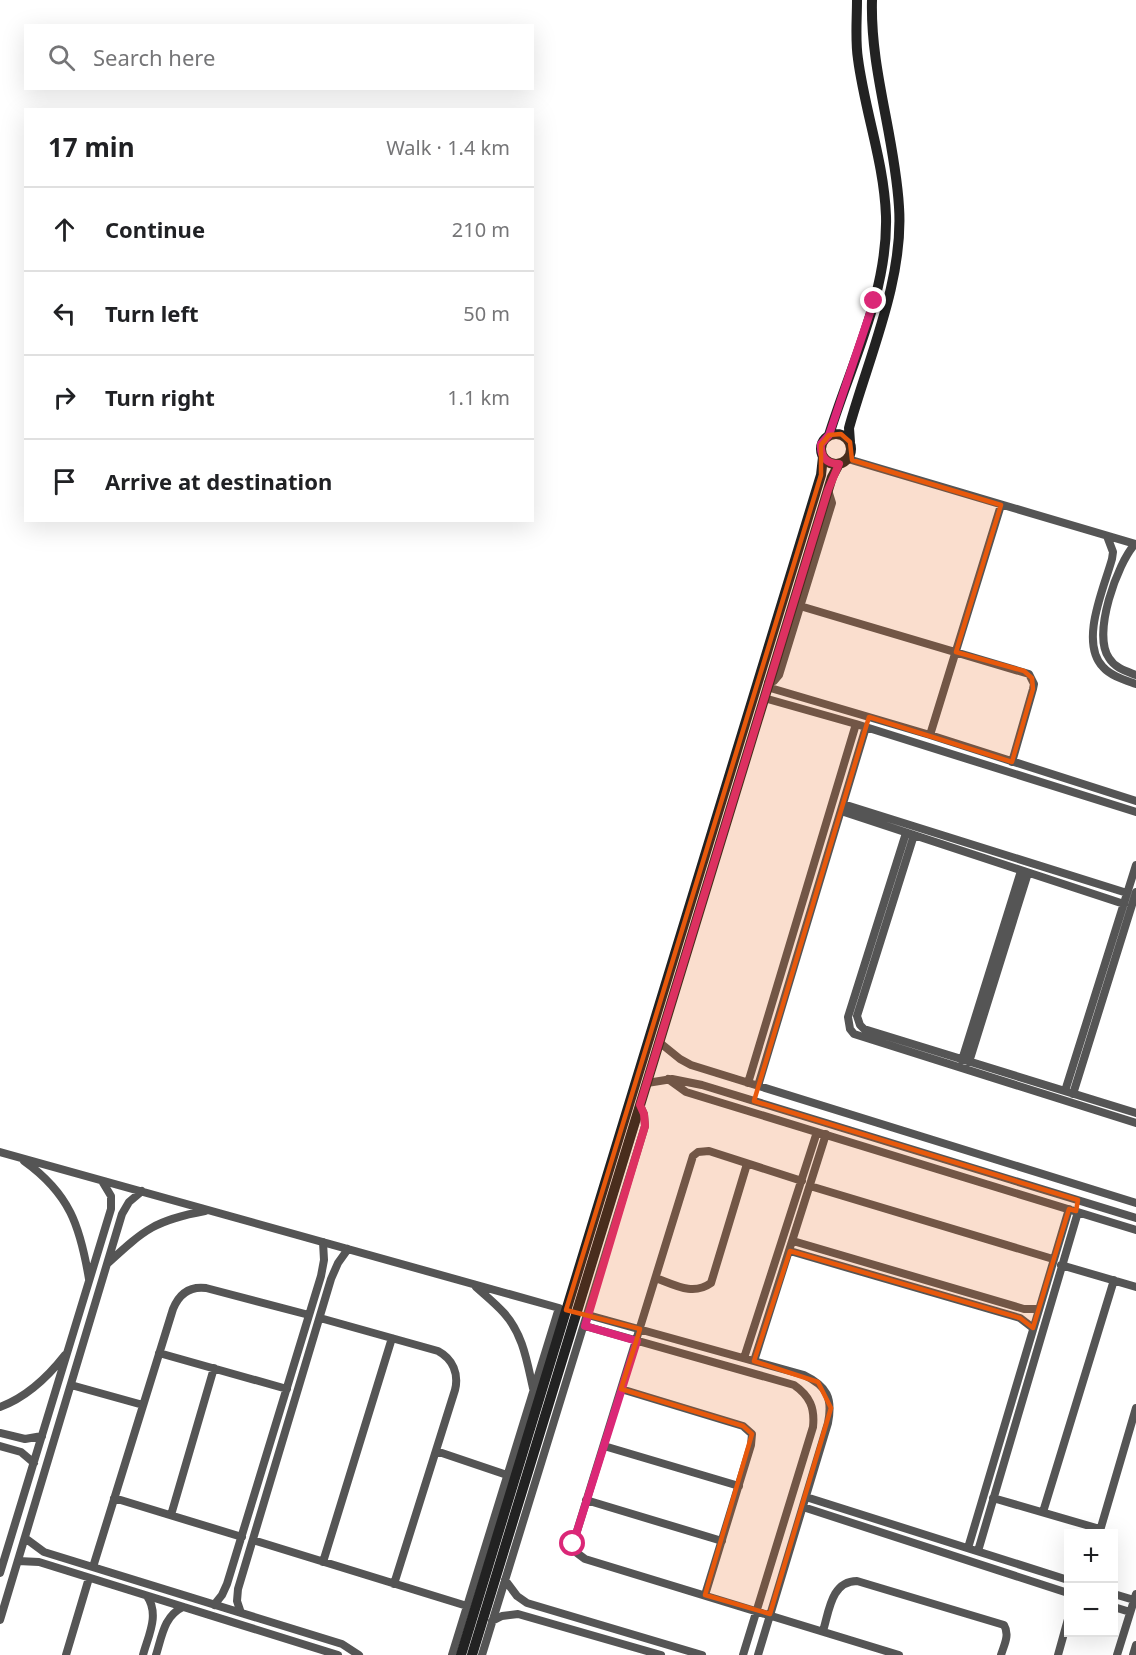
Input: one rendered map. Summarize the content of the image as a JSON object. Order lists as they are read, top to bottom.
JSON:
{
  "page": {
    "search": "Search here",
    "heading": ["17 min", "Walk · 1.4 km"],
    "list": [
      ["Continue", "210 m"],
      ["Turn left", "50 m"],
      ["Turn right", "1.1 km"],
      "Arrive at destination"
    ],
    "map_buttons": ["+", "−"]
  }
}
